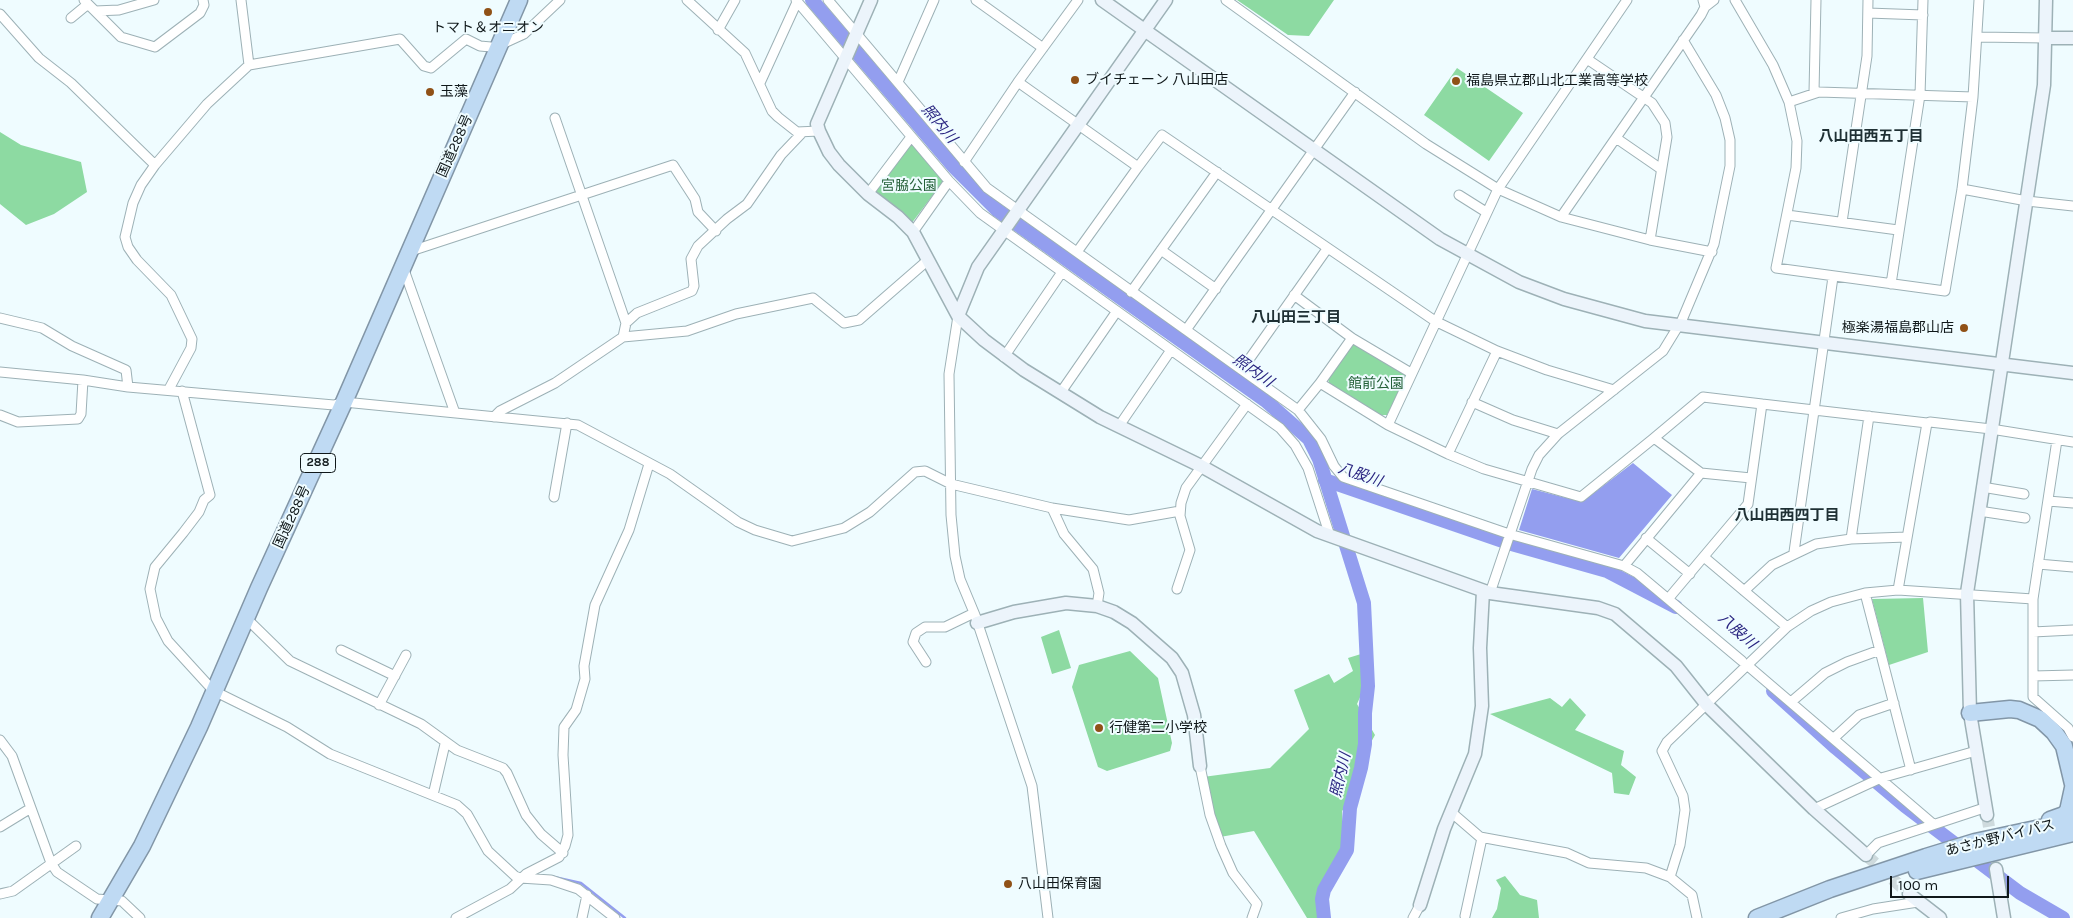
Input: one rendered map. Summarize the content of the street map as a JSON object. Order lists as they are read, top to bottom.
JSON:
{
  "streets": {
    "highway": ["国道288号", "288", "あさか野バイパス"]
  },
  "districts": ["八山田西五丁目", "八山田三丁目", "八山田西四丁目"],
  "water": ["照内川", "八股川"],
  "parks": ["宮脇公園", "館前公園"],
  "places": [
    "トマト＆オニオン",
    "ブイチェーン 八山田店",
    "福島県立郡山北工業高等学校",
    "玉藻",
    "極楽湯福島郡山店",
    "行健第二小学校",
    "八山田保育園"
  ],
  "scale_bar": "100 m"
}
